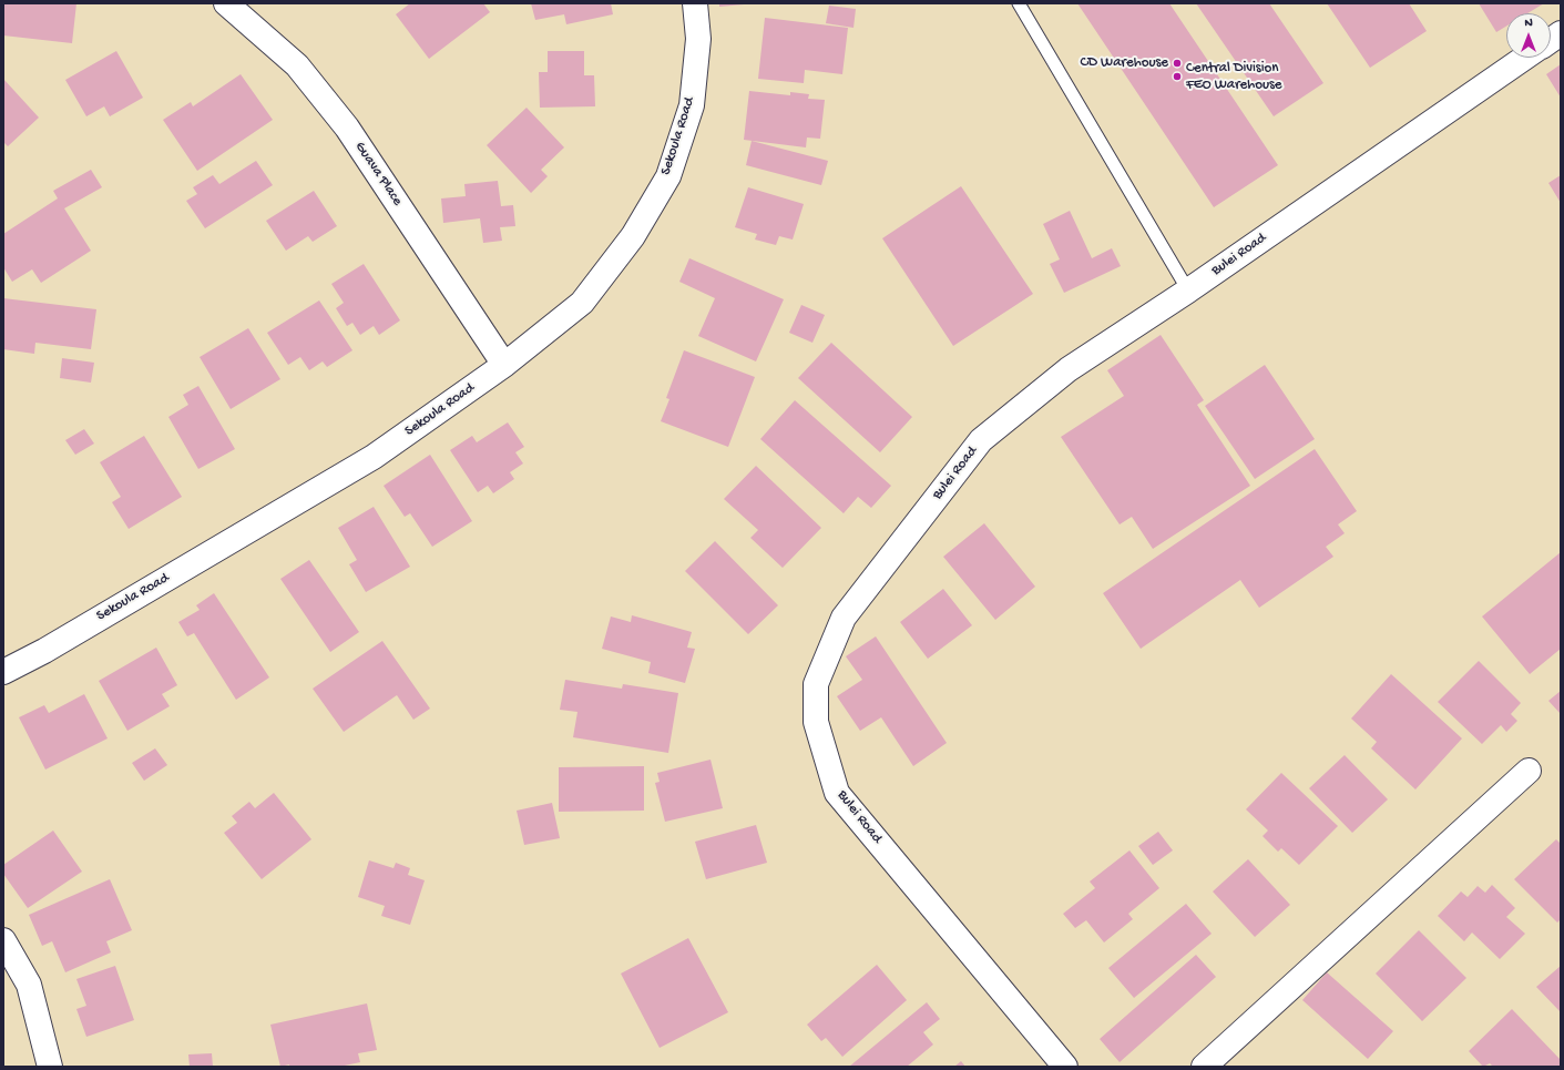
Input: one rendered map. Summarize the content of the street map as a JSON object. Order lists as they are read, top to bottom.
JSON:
{
  "streets": {
    "street": ["Sekoula Road", "Guava Place", "Bulei Road"]
  },
  "crossings": [
    ["Sekoula Road", "Guava Place"]
  ],
  "places": ["CD Warehouse", "Central Division FEO Warehouse"],
  "north": "top"
}
